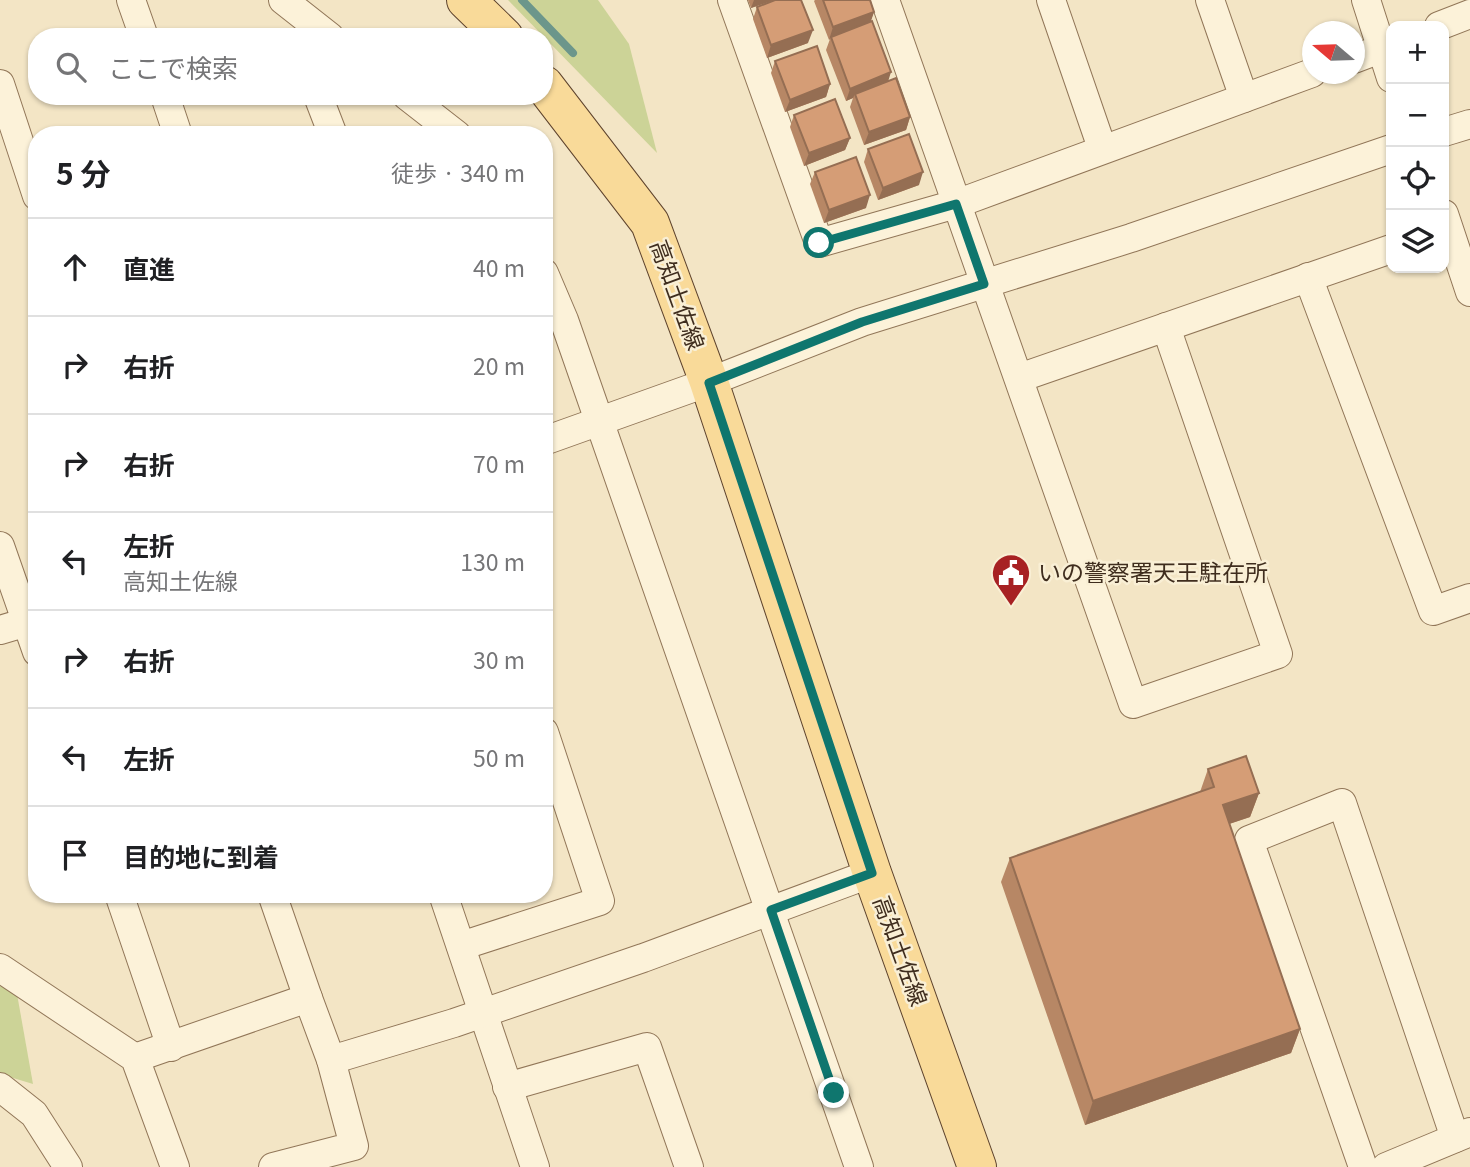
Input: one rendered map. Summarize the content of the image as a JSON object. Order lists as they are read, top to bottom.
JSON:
{
  "streets": {
    "main road": ["高知土佐線"]
  },
  "places": {
    "public building": ["いの警察署天王駐在所"]
  },
  "north": "left",
  "page": {
    "map_buttons": ["+", "−"],
    "search": "ここで検索",
    "heading": ["5 分", "徒歩 · 340 m"],
    "list": [
      ["直進", "40 m"],
      ["右折", "20 m"],
      ["右折", "70 m"],
      ["左折", "高知土佐線", "130 m"],
      ["右折", "30 m"],
      ["左折", "50 m"],
      "目的地に到着"
    ]
  }
}
